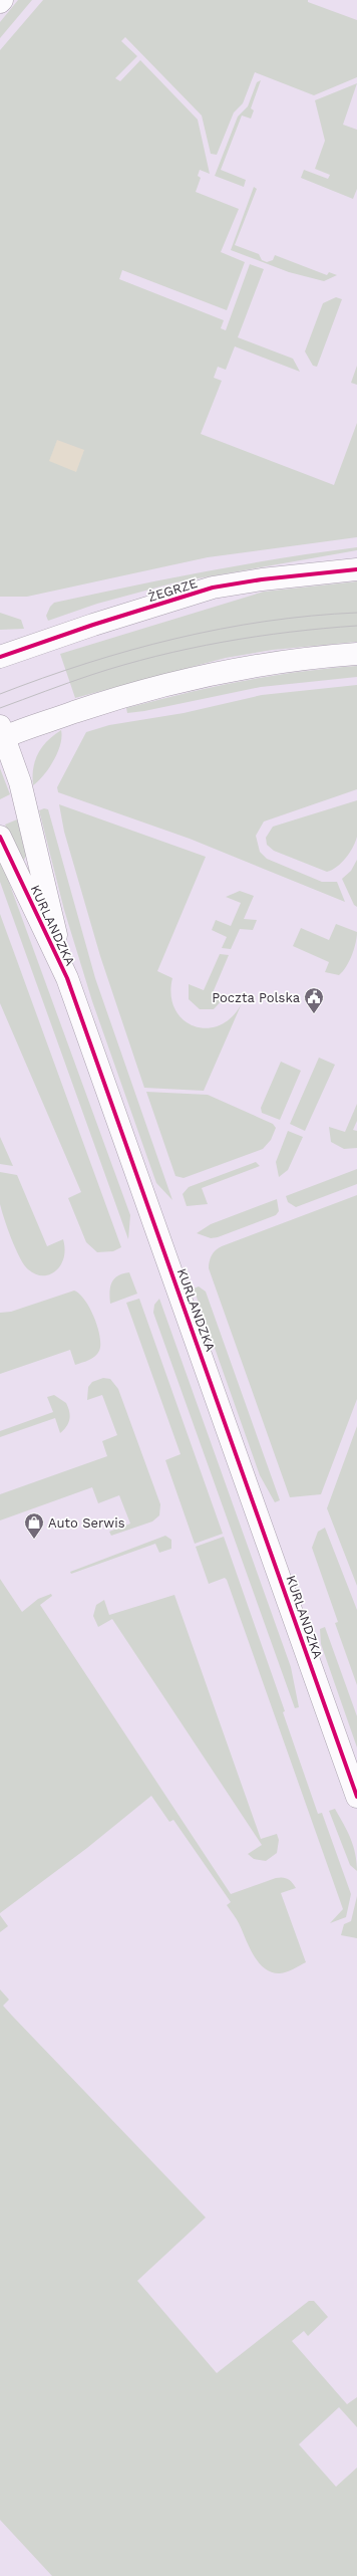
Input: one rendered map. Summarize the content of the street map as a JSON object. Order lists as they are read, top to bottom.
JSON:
{
  "streets": {
    "street": ["ŻEGRZE", "KURLANDZKA"]
  },
  "places": {
    "public building": ["Poczta Polska"],
    "shop": ["Auto Serwis"]
  }
}
